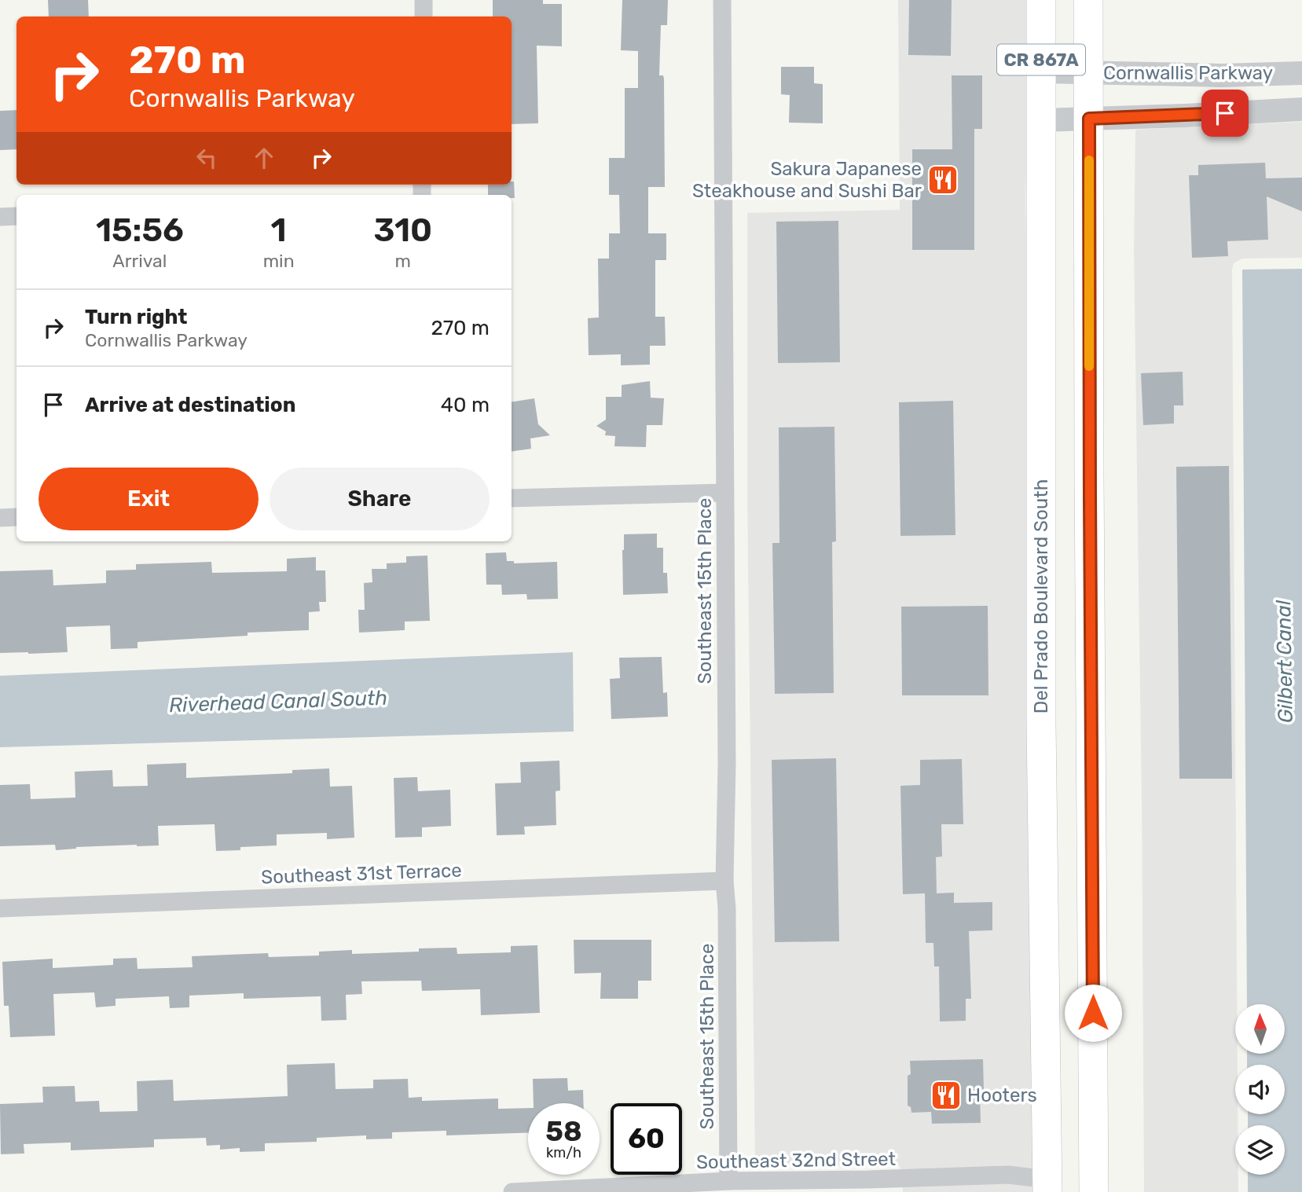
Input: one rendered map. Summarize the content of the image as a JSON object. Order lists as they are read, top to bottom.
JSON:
{
  "streets": {
    "main road": ["CR 867A", "Del Prado Boulevard South"],
    "street": [
      "Cornwallis Parkway",
      "Southeast 15th Place",
      "Southeast 31st Terrace",
      "Southeast 32nd Street"
    ]
  },
  "crossings": [
    ["CR 867A", "Cornwallis Parkway"],
    ["Cornwallis Parkway", "Del Prado Boulevard South"],
    ["Southeast 15th Place", "Southeast 31st Terrace"],
    ["Southeast 15th Place", "Southeast 32nd Street"],
    ["Del Prado Boulevard South", "Southeast 32nd Street"]
  ],
  "water": ["Gilbert Canal", "Riverhead Canal South"],
  "places": {
    "restaurant": ["Sakura Japanese Steakhouse and Sushi Bar", "Hooters"]
  },
  "north": "top",
  "page": {
    "turn": ["270 m", "Cornwallis Parkway"],
    "eta": [
      "15:56",
      "Arrival",
      "1",
      "min",
      "310",
      "m"
    ],
    "list": [
      {
        "name": "Turn right",
        "note": "Cornwallis Parkway",
        "value": "270 m"
      },
      {
        "name": "Arrive at destination",
        "value": "40 m"
      }
    ],
    "buttons": ["Exit", "Share"],
    "speed": "58 km/h",
    "limit": "60"
  }
}
